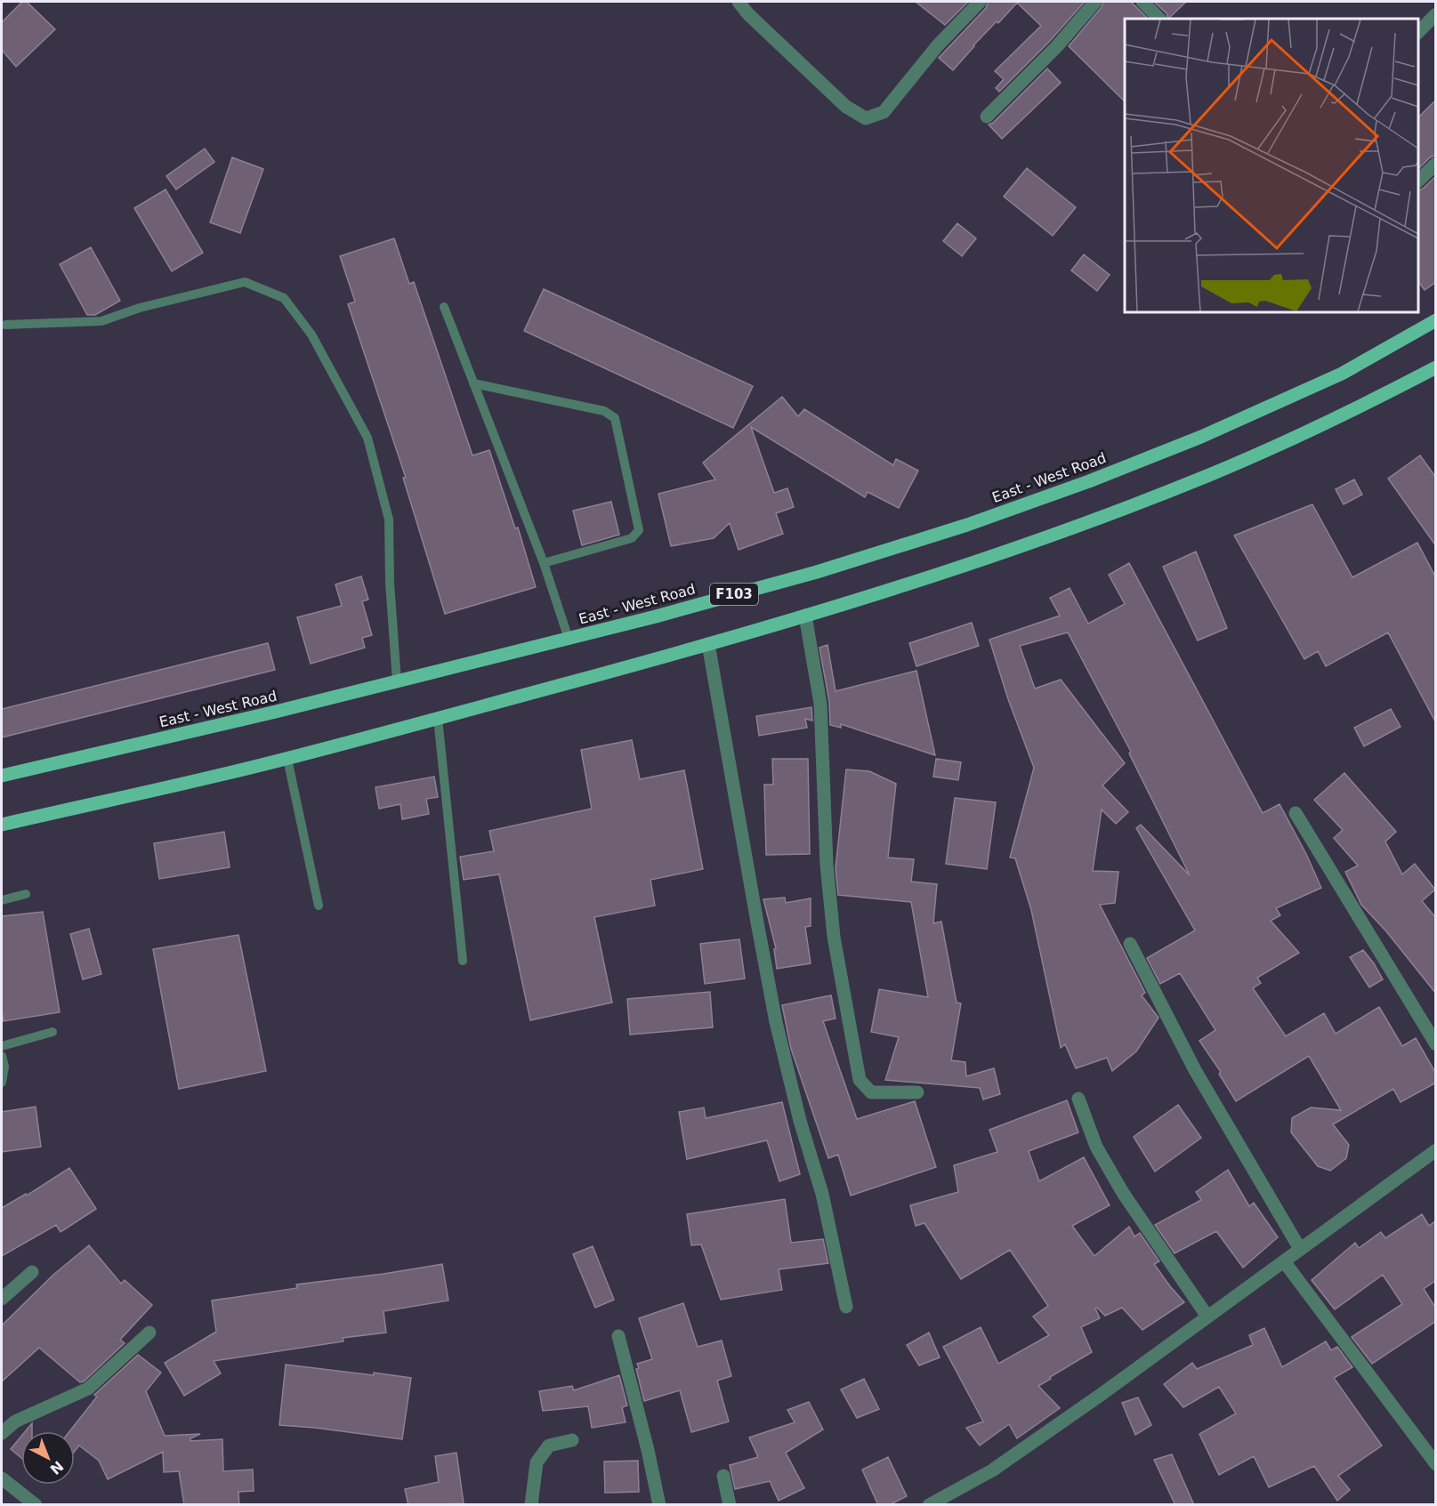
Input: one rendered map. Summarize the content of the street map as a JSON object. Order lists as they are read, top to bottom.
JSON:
{
  "streets": {
    "main road": ["East - West Road", "F103"]
  },
  "north": "bottom right"
}
